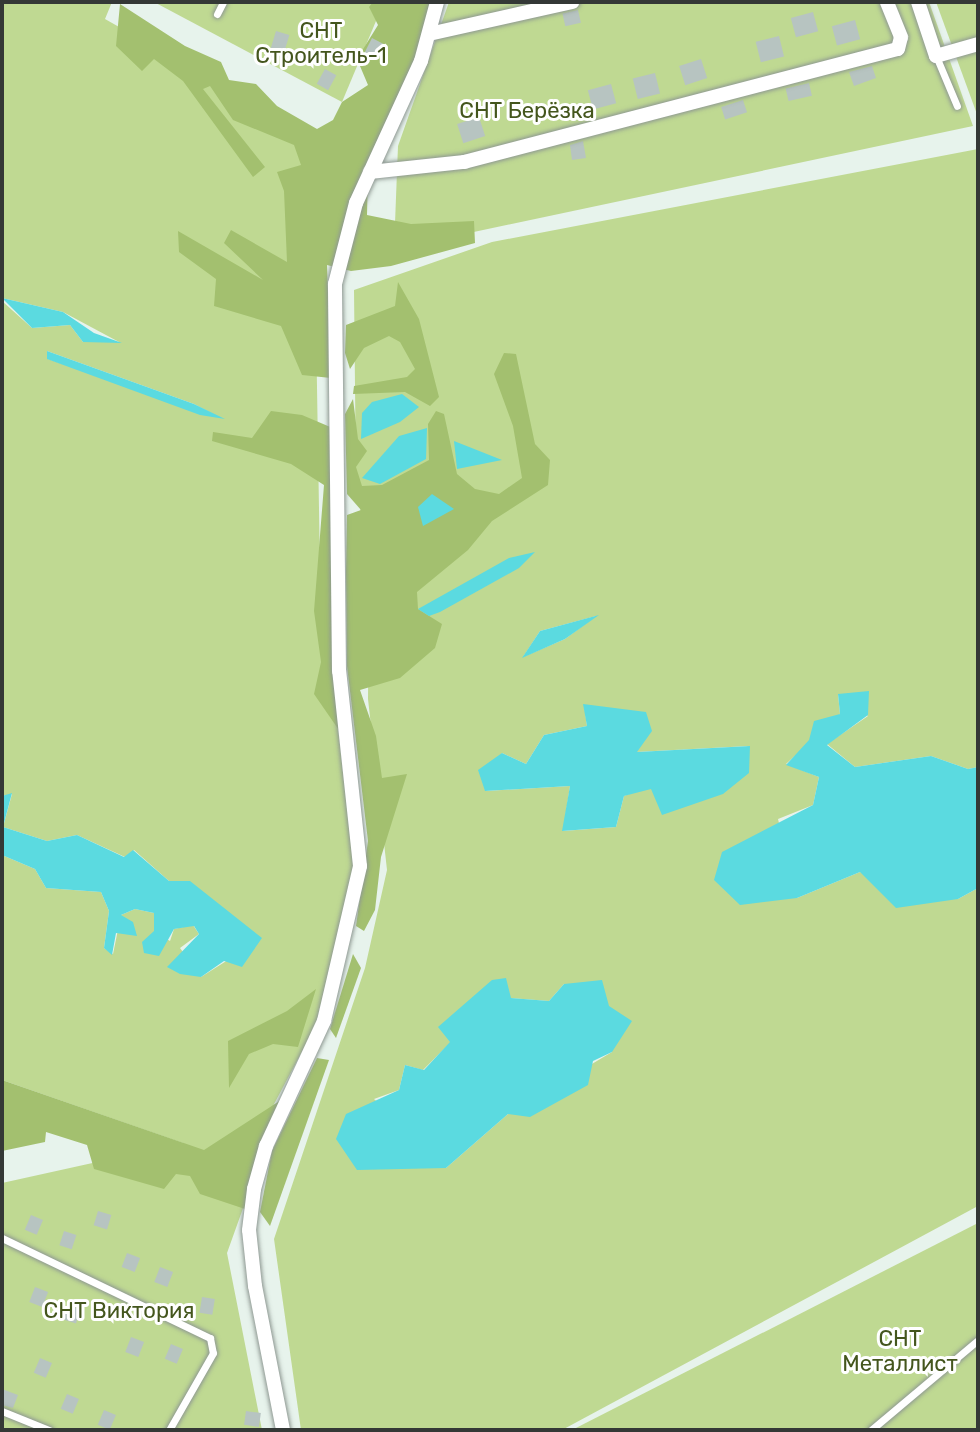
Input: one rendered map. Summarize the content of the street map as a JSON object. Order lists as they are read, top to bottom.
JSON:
{
  "parks": [
    "СНТ Строитель-1",
    "СНТ Берёзка",
    "СНТ Виктория",
    "СНТ Металлист"
  ]
}
